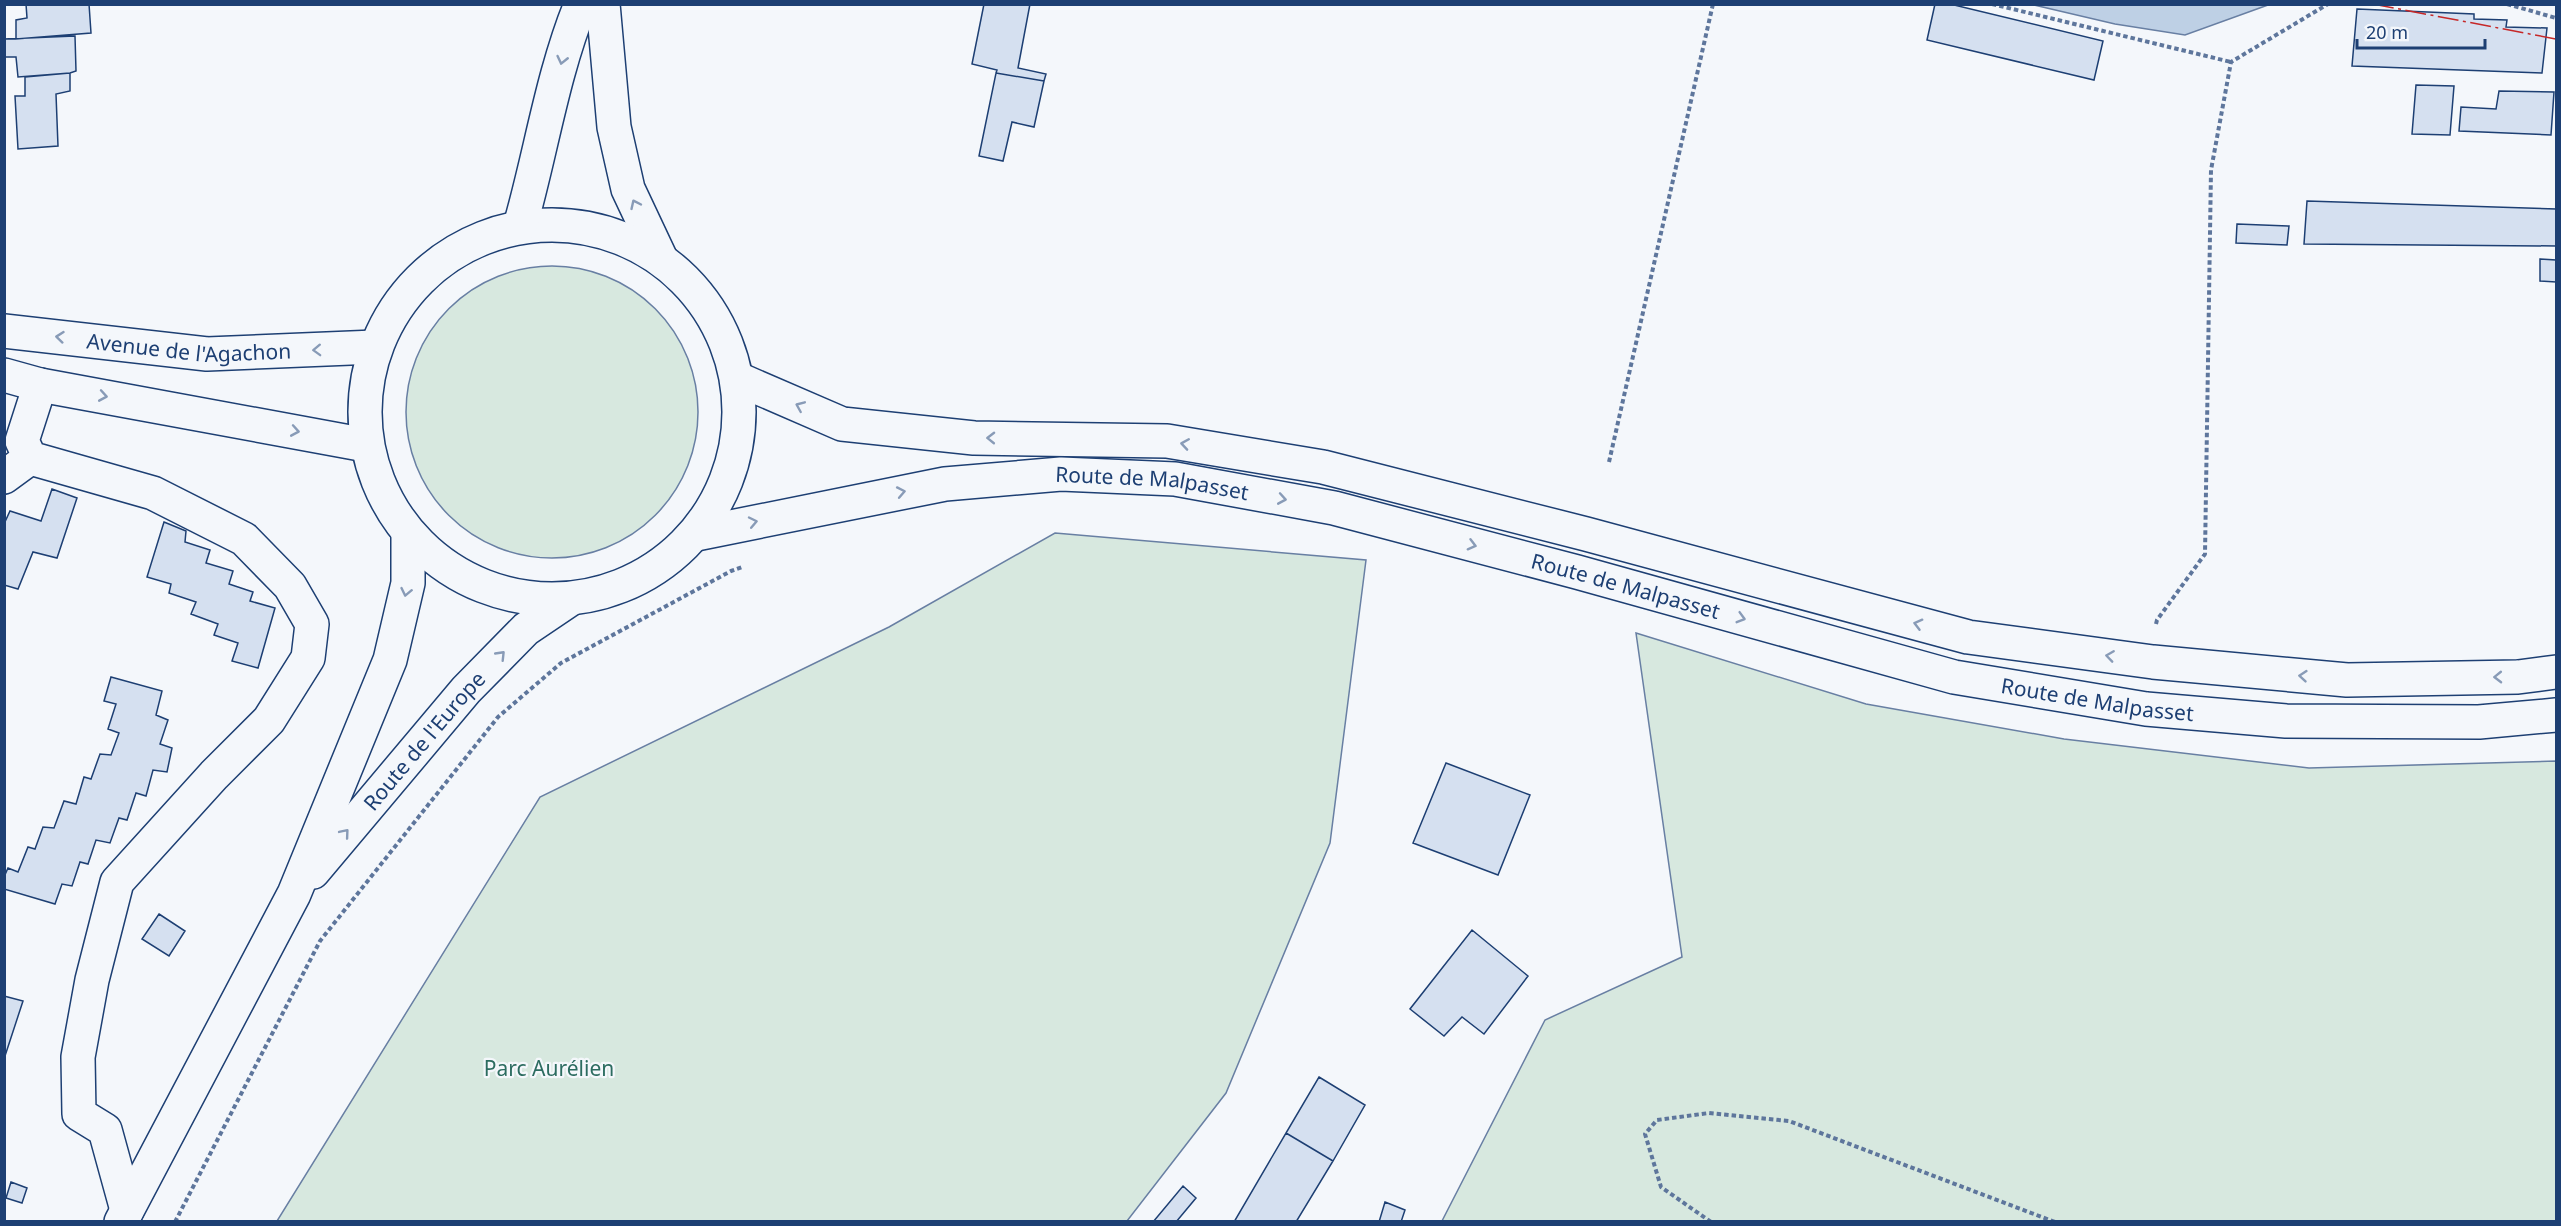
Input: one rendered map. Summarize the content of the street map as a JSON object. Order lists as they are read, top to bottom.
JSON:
{
  "streets": {
    "main road": ["Avenue de l'Agachon", "Route de Malpasset", "Route de l'Europe"]
  },
  "parks": ["Parc Aurélien"],
  "scale_bar": "20 m"
}
